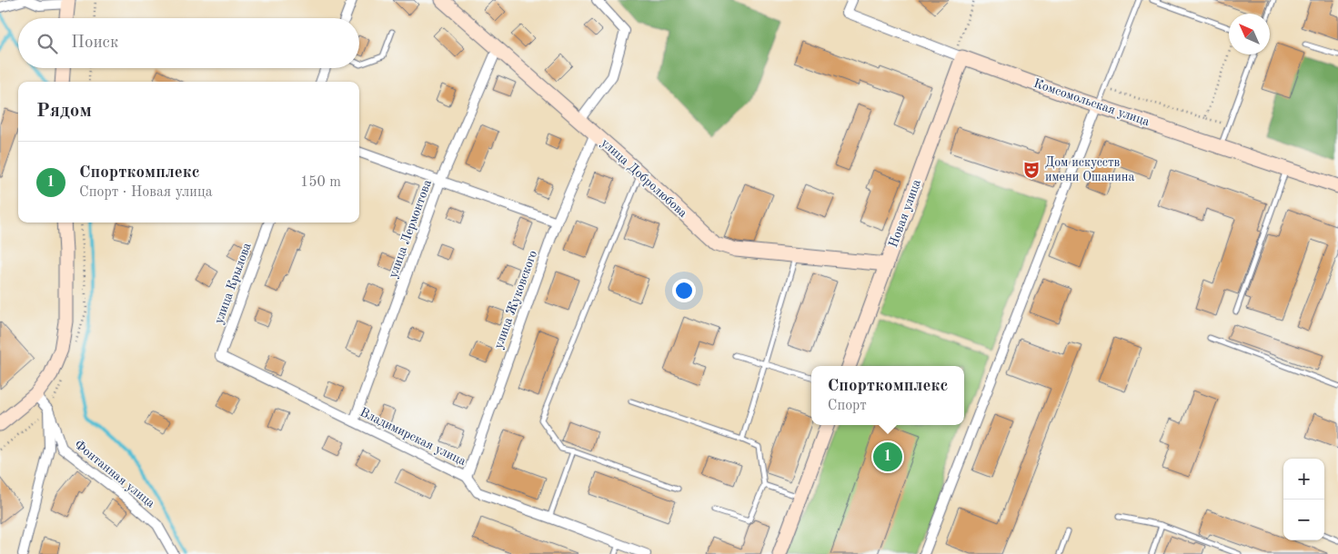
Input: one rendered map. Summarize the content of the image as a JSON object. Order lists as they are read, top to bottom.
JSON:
{
  "streets": {
    "street": [
      "Комсомольская улица",
      "улица Добролюбова",
      "Новая улица",
      "улица Лермонтова",
      "улица Крылова",
      "улица Жуковского",
      "Владимирская улица",
      "Фонтанная улица"
    ]
  },
  "crossings": [
    ["Комсомольская улица", "Новая улица"],
    ["улица Добролюбова", "Новая улица"],
    ["улица Добролюбова", "улица Лермонтова"],
    ["улица Добролюбова", "улица Жуковского"],
    ["улица Лермонтова", "Владимирская улица"],
    ["улица Крылова", "Владимирская улица"],
    ["улица Жуковского", "Владимирская улица"]
  ],
  "places": {
    "theatre": ["Дом искусств имени Ошанина"]
  },
  "north": "top left",
  "page": {
    "search": "Поиск",
    "heading": "Рядом",
    "list": [
      {
        "mark": "1",
        "name": "Спорткомплекс",
        "note": "Спорт · Новая улица",
        "value": "150 m"
      }
    ],
    "popup": ["Спорткомплекс", "Спорт"],
    "pins": "1",
    "map_buttons": ["+", "−"]
  }
}
